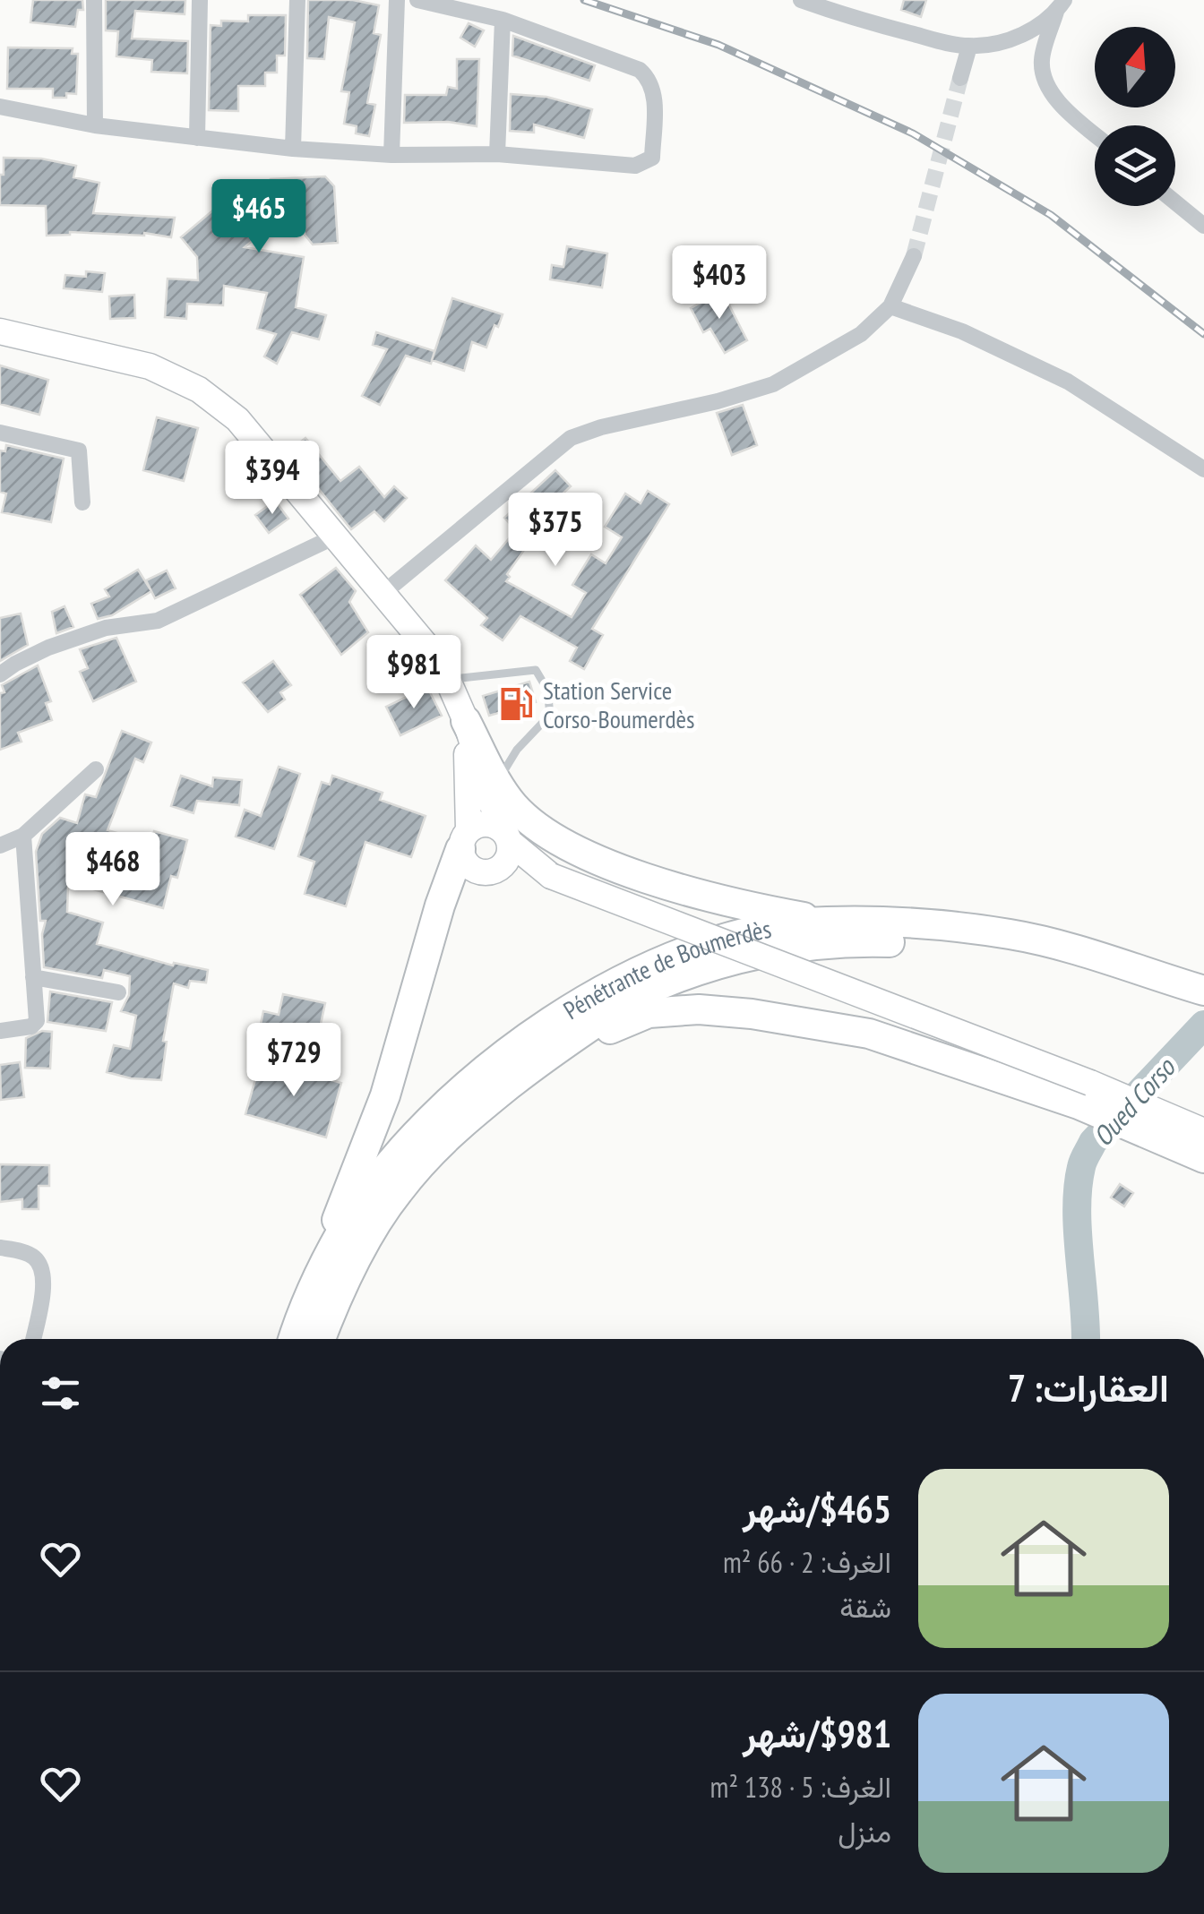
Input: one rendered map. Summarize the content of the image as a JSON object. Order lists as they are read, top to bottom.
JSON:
{
  "streets": {
    "highway": ["Pénétrante de Boumerdès"]
  },
  "water": ["Oued Corso"],
  "places": {
    "fuel station": ["Station Service Corso-Boumerdès"]
  },
  "north": "top",
  "page": {
    "price": [
      "$465",
      "$403",
      "$394",
      "$375",
      "$981",
      "$468",
      "$729"
    ],
    "heading": "العقارات: 7",
    "list": [
      {
        "name": "$465/شهر",
        "note": "الغرف: 2 · 66 m² · شقة"
      },
      {
        "name": "$981/شهر",
        "note": "الغرف: 5 · 138 m² · منزل"
      }
    ]
  }
}
